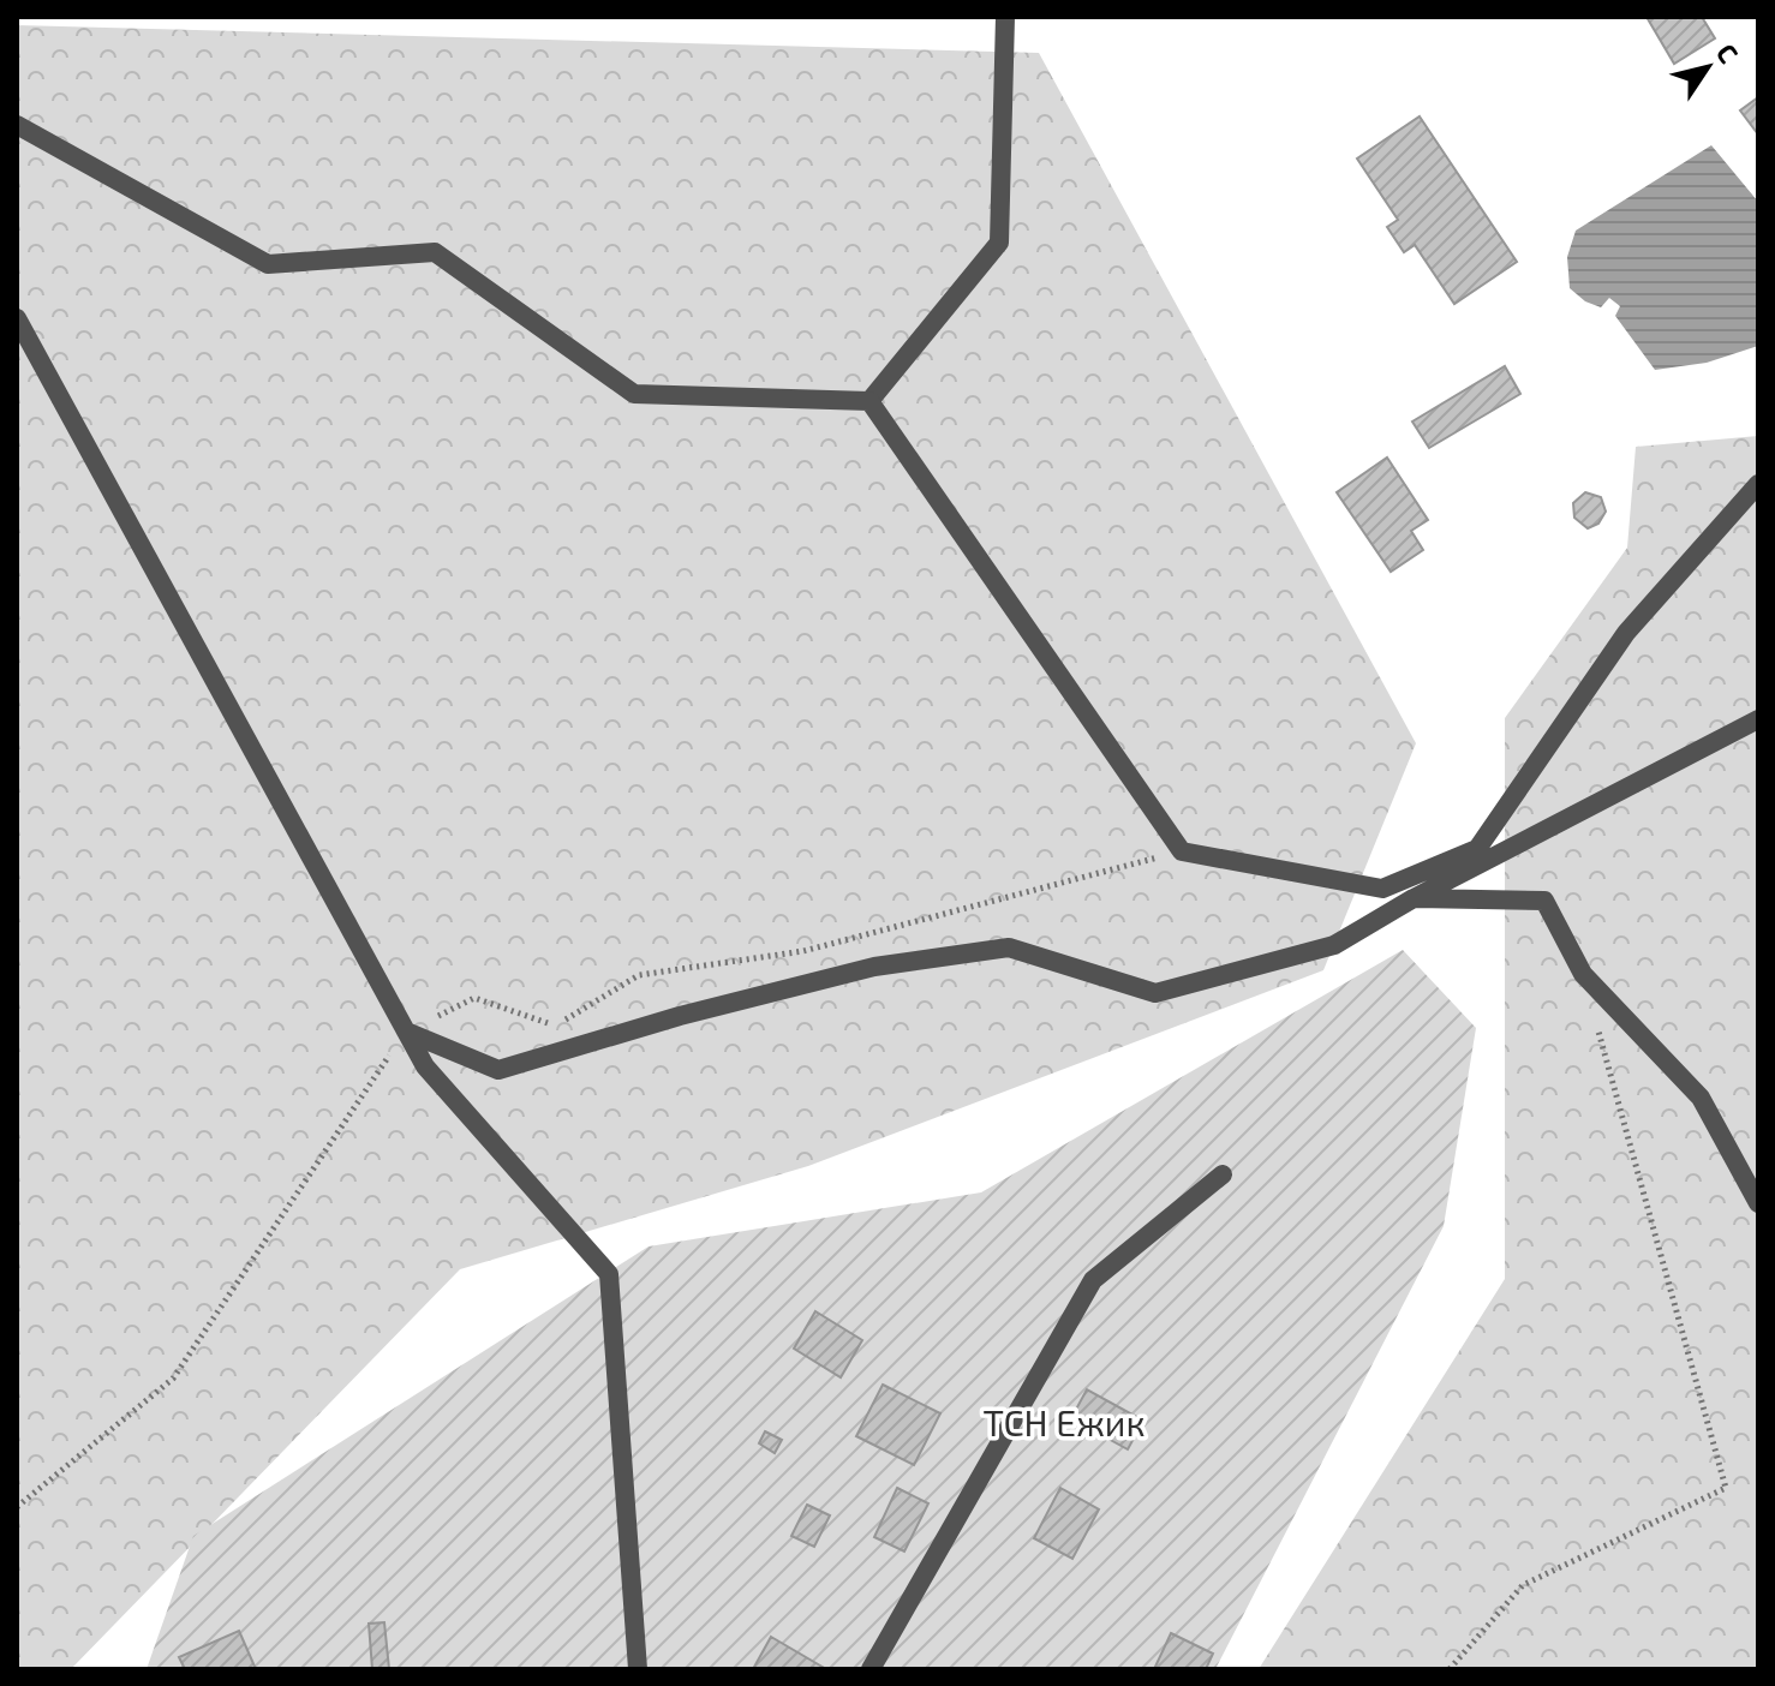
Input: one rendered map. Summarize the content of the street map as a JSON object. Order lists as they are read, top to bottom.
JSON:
{
  "parks": ["ТСН Ежик"],
  "north": "top right"
}
